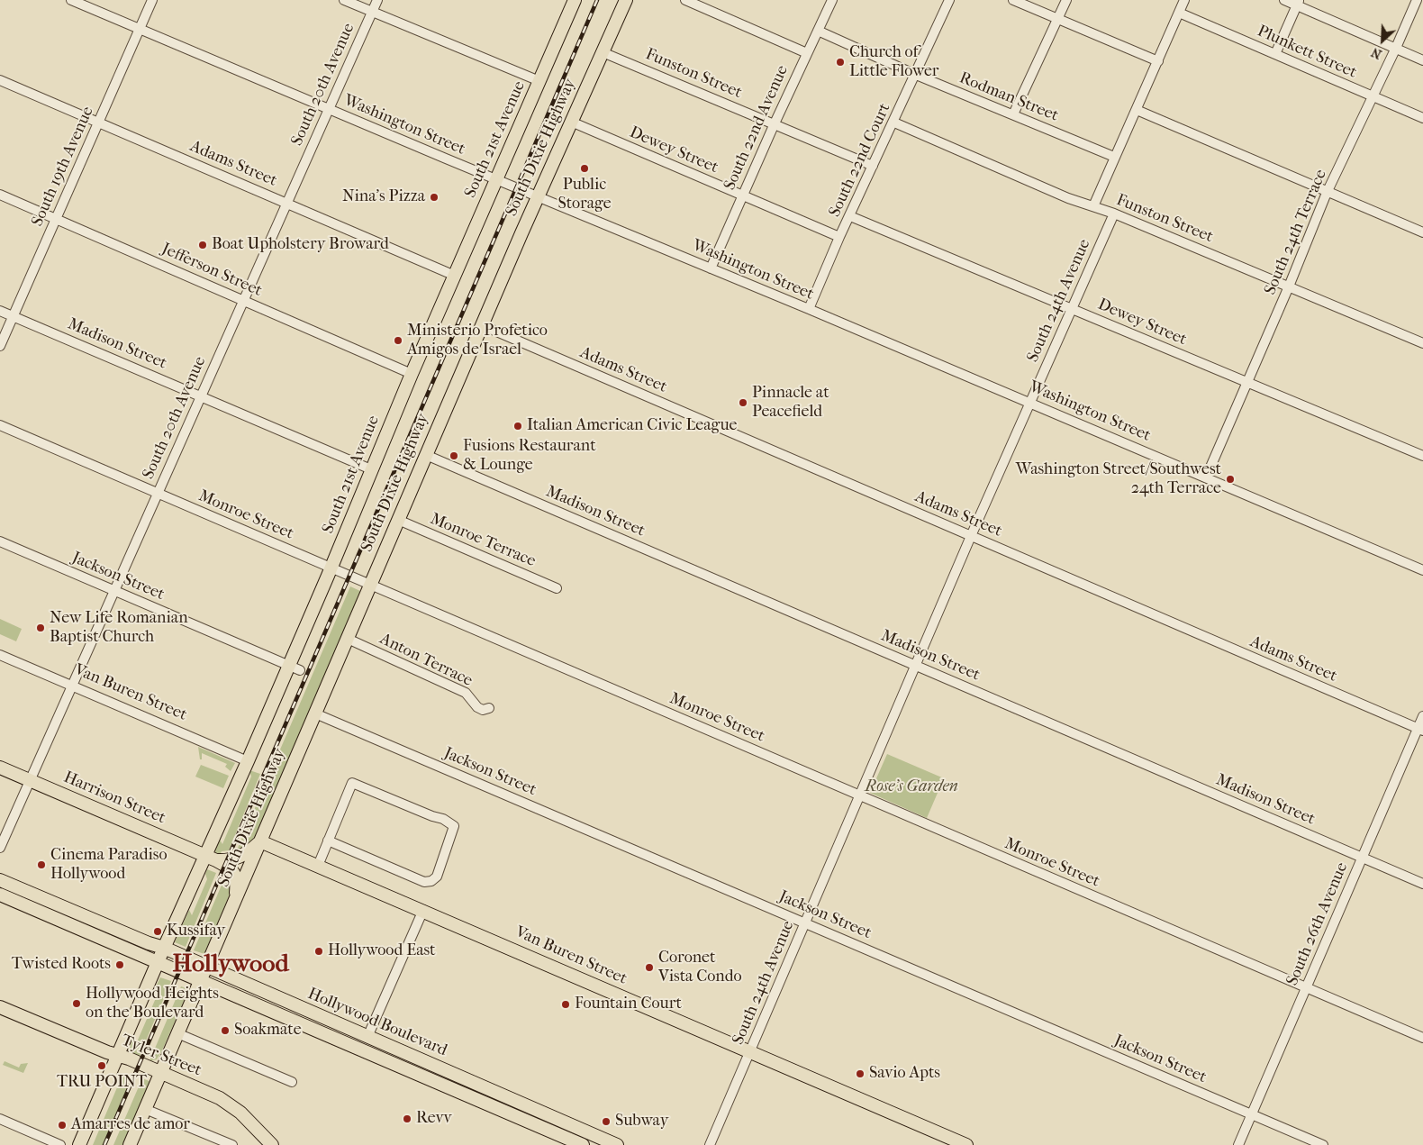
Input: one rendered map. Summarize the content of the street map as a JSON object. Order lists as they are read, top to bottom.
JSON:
{
  "streets": {
    "main road": [
      "South 21st Avenue",
      "South Dixie Highway",
      "Van Buren Street",
      "Harrison Street",
      "Hollywood Boulevard",
      "Tyler Street"
    ],
    "street": [
      "Plunkett Street",
      "Funston Street",
      "South 20th Avenue",
      "Rodman Street",
      "Washington Street",
      "South 22nd Avenue",
      "Dewey Street",
      "South 22nd Court",
      "Adams Street",
      "South 19th Avenue",
      "South 24th Terrace",
      "Jefferson Street",
      "South 24th Avenue",
      "Madison Street",
      "Monroe Street",
      "Monroe Terrace",
      "Jackson Street",
      "Anton Terrace",
      "South 26th Avenue"
    ]
  },
  "crossings": [
    ["Plunkett Street", "South 24th Terrace"],
    ["Funston Street", "South 22nd Avenue"],
    ["Funston Street", "South Dixie Highway"],
    ["Funston Street", "South 22nd Court"],
    ["Funston Street", "South 24th Terrace"],
    ["Funston Street", "South 24th Avenue"],
    ["South 20th Avenue", "Washington Street"],
    ["South 20th Avenue", "Adams Street"],
    ["South 20th Avenue", "Jefferson Street"],
    ["South 20th Avenue", "Madison Street"],
    ["South 20th Avenue", "Monroe Street"],
    ["South 20th Avenue", "Jackson Street"],
    ["South 20th Avenue", "Van Buren Street"],
    ["South 20th Avenue", "Harrison Street"],
    ["Rodman Street", "South 22nd Avenue"],
    ["Rodman Street", "South 22nd Court"],
    ["Washington Street", "South 22nd Avenue"],
    ["Washington Street", "South 21st Avenue"],
    ["Washington Street", "South Dixie Highway"],
    ["Washington Street", "South 22nd Court"],
    ["Washington Street", "South 19th Avenue"],
    ["Washington Street", "South 24th Terrace"],
    ["Washington Street", "South 24th Avenue"],
    ["South 22nd Avenue", "Dewey Street"],
    ["South 21st Avenue", "Adams Street"],
    ["South 21st Avenue", "Jefferson Street"],
    ["South 21st Avenue", "Madison Street"],
    ["South 21st Avenue", "Monroe Street"],
    ["South 21st Avenue", "Jackson Street"],
    ["South 21st Avenue", "Van Buren Street"],
    ["South 21st Avenue", "Harrison Street"],
    ["South 21st Avenue", "Hollywood Boulevard"],
    ["South 21st Avenue", "Tyler Street"],
    ["South Dixie Highway", "Dewey Street"],
    ["South Dixie Highway", "Adams Street"],
    ["South Dixie Highway", "Madison Street"],
    ["South Dixie Highway", "Monroe Street"],
    ["South Dixie Highway", "Monroe Terrace"],
    ["South Dixie Highway", "Jackson Street"],
    ["South Dixie Highway", "Anton Terrace"],
    ["South Dixie Highway", "Van Buren Street"],
    ["South Dixie Highway", "Harrison Street"],
    ["South Dixie Highway", "Hollywood Boulevard"],
    ["South Dixie Highway", "Tyler Street"],
    ["Dewey Street", "South 22nd Court"],
    ["Dewey Street", "South 24th Terrace"],
    ["Dewey Street", "South 24th Avenue"],
    ["Adams Street", "South 19th Avenue"],
    ["Adams Street", "South 24th Avenue"],
    ["Adams Street", "South 26th Avenue"],
    ["South 19th Avenue", "Jefferson Street"],
    ["South 19th Avenue", "Madison Street"],
    ["South 24th Avenue", "Madison Street"],
    ["South 24th Avenue", "Monroe Street"],
    ["South 24th Avenue", "Jackson Street"],
    ["South 24th Avenue", "Van Buren Street"],
    ["Madison Street", "South 26th Avenue"],
    ["Monroe Street", "South 26th Avenue"],
    ["Jackson Street", "South 26th Avenue"]
  ],
  "districts": ["Hollywood"],
  "parks": ["Rose's Garden"],
  "places": [
    "Church of Little Flower",
    "Public Storage",
    "Nina's Pizza",
    "Boat Upholstery Broward",
    "Ministerio Profetico Amigos de Israel",
    "Pinnacle at Peacefield",
    "Italian American Civic League",
    "Fusions Restaurant & Lounge",
    "Washington Street/Southwest 24th Terrace",
    "New Life Romanian Baptist Church",
    "Cinema Paradiso Hollywood",
    "Kussifay",
    "Hollywood East",
    "Twisted Roots",
    "Coronet Vista Condo",
    "Hollywood Heights on the Boulevard",
    "Fountain Court",
    "Soakmate",
    "TRU POINT",
    "Savio Apts",
    "Revv",
    "Subway",
    "Amarres de amor"
  ],
  "north": "bottom left"
}
